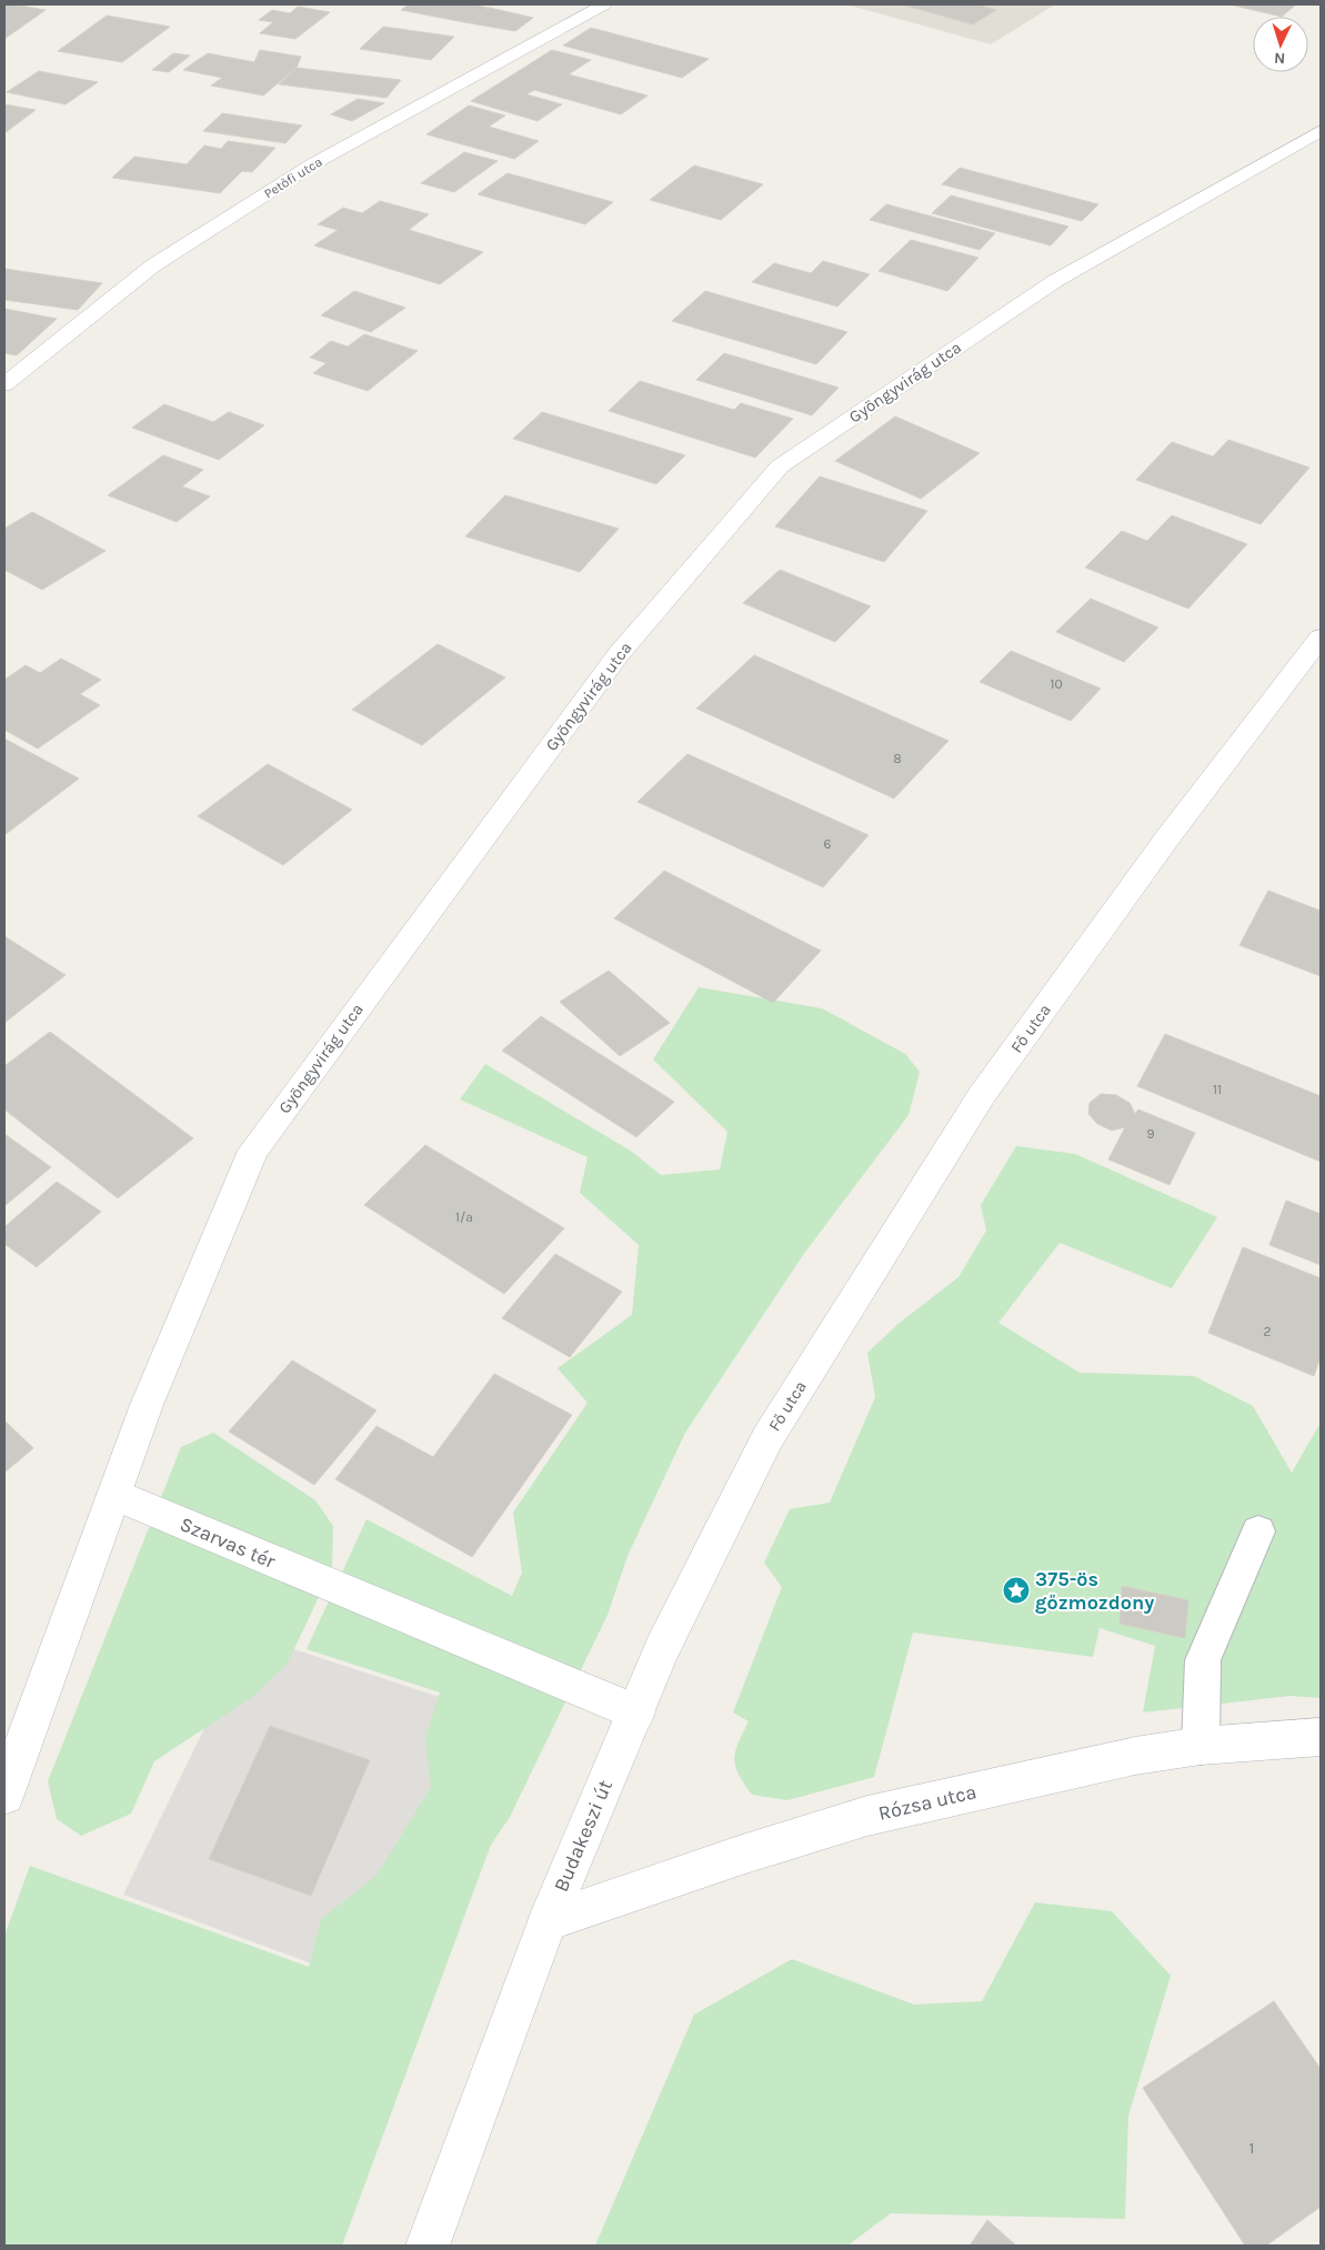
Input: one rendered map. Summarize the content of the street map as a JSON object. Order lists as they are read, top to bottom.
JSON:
{
  "streets": {
    "street": [
      "Petőfi utca",
      "Gyöngyvirág utca",
      "Fő utca",
      "Szarvas tér",
      "Rózsa utca",
      "Budakeszi út"
    ]
  },
  "crossings": [
    ["Gyöngyvirág utca", "Szarvas tér"],
    ["Fő utca", "Budakeszi út"],
    ["Szarvas tér", "Budakeszi út"],
    ["Rózsa utca", "Budakeszi út"]
  ],
  "places": {
    "place": ["375-ös gőzmozdony"]
  },
  "house_numbers": [
    "10",
    "8",
    "6",
    "11",
    "9",
    "1/a",
    "2",
    "1"
  ],
  "north": "bottom"
}
